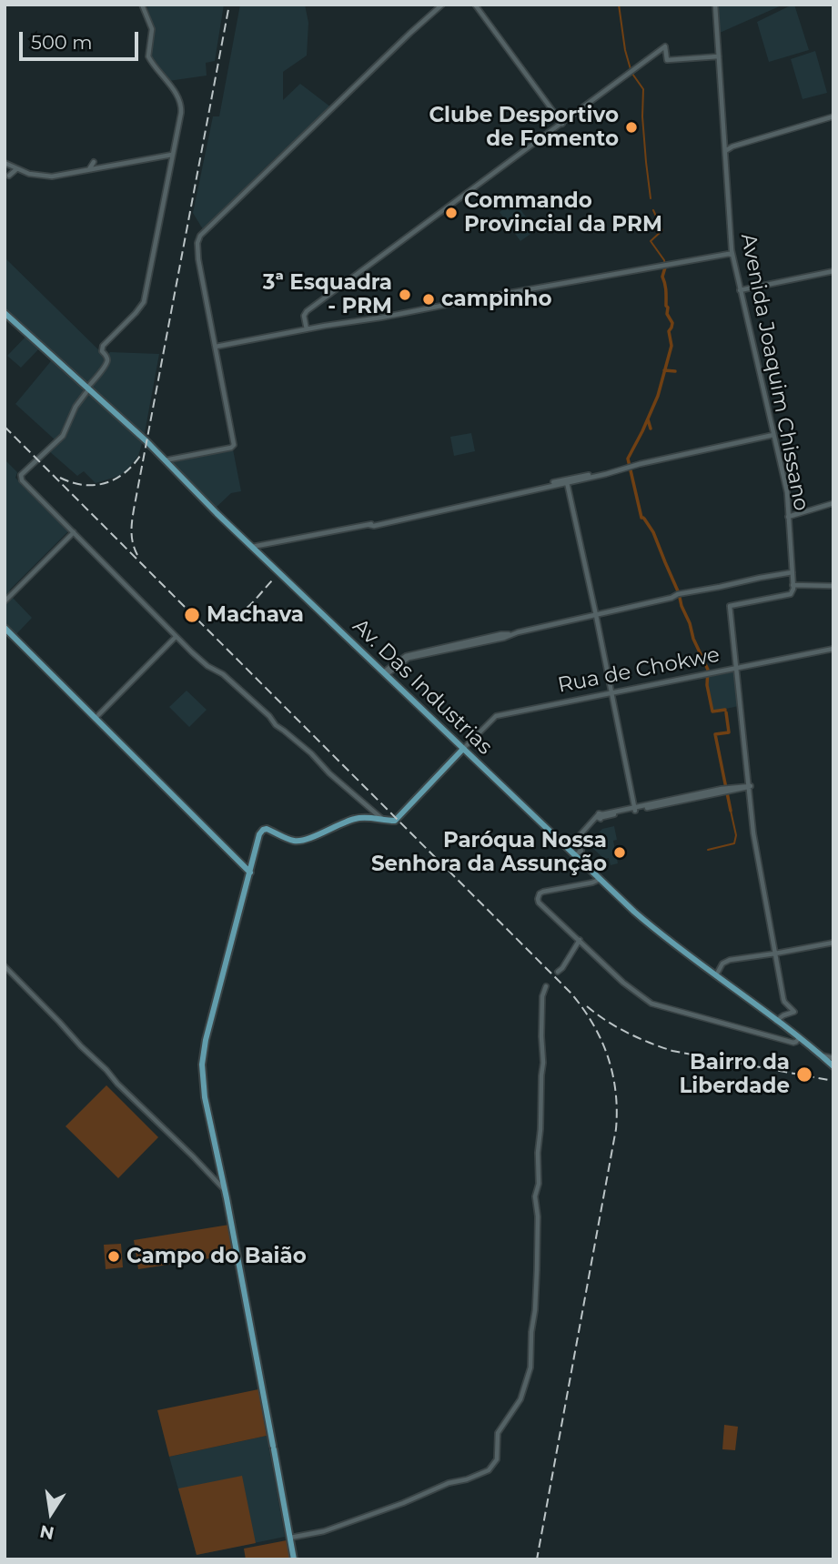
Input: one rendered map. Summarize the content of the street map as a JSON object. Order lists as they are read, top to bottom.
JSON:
{
  "streets": {
    "main road": ["Av. Das Industrias"],
    "street": ["Avenida Joaquim Chissano", "Rua de Chokwe"]
  },
  "crossings": [
    ["Avenida Joaquim Chissano", "Rua de Chokwe"],
    ["Rua de Chokwe", "Av. Das Industrias"]
  ],
  "places": [
    "Clube Desportivo de Fomento",
    "Commando Provincial da PRM",
    "3ª Esquadra - PRM",
    "campinho",
    "Machava",
    "Paróqua Nossa Senhora da Assunção",
    "Bairro da Liberdade",
    "Campo do Baião"
  ],
  "scale_bar": "500 m",
  "north": "bottom"
}
